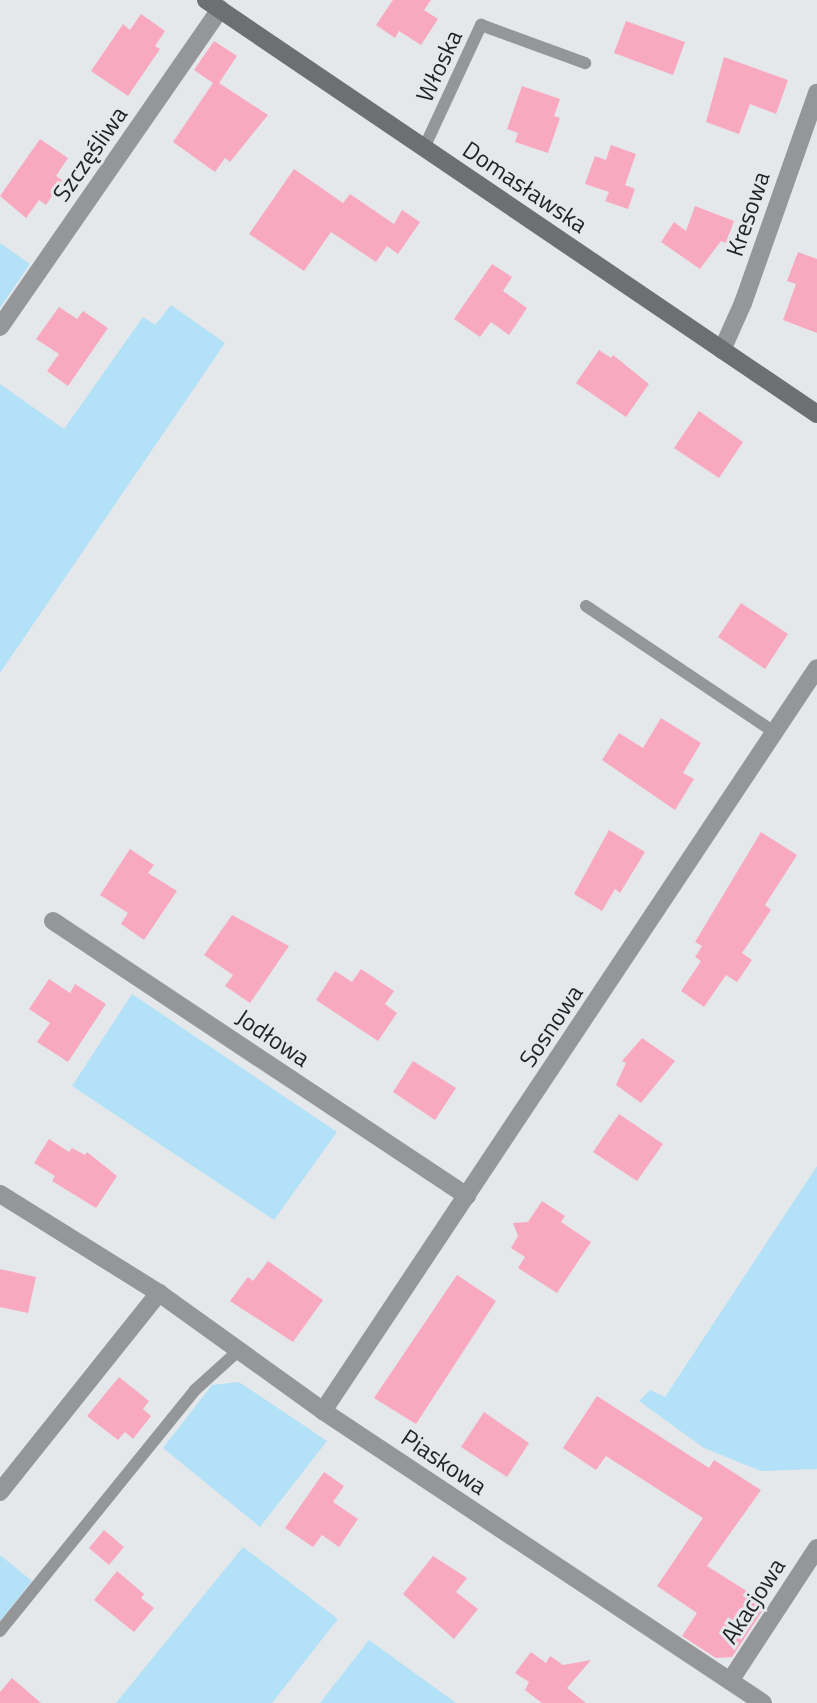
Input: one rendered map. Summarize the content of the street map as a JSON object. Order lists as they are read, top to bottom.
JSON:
{
  "streets": {
    "street": [
      "Szczęśliwa",
      "Domasławska",
      "Kresowa",
      "Sosnowa",
      "Jodłowa",
      "Piaskowa",
      "Akacjowa"
    ],
    "lane": ["Włoska"]
  },
  "crossings": [
    ["Włoska", "Domasławska"],
    ["Szczęśliwa", "Domasławska"],
    ["Domasławska", "Kresowa"],
    ["Sosnowa", "Jodłowa"],
    ["Sosnowa", "Piaskowa"],
    ["Piaskowa", "Akacjowa"]
  ]
}
